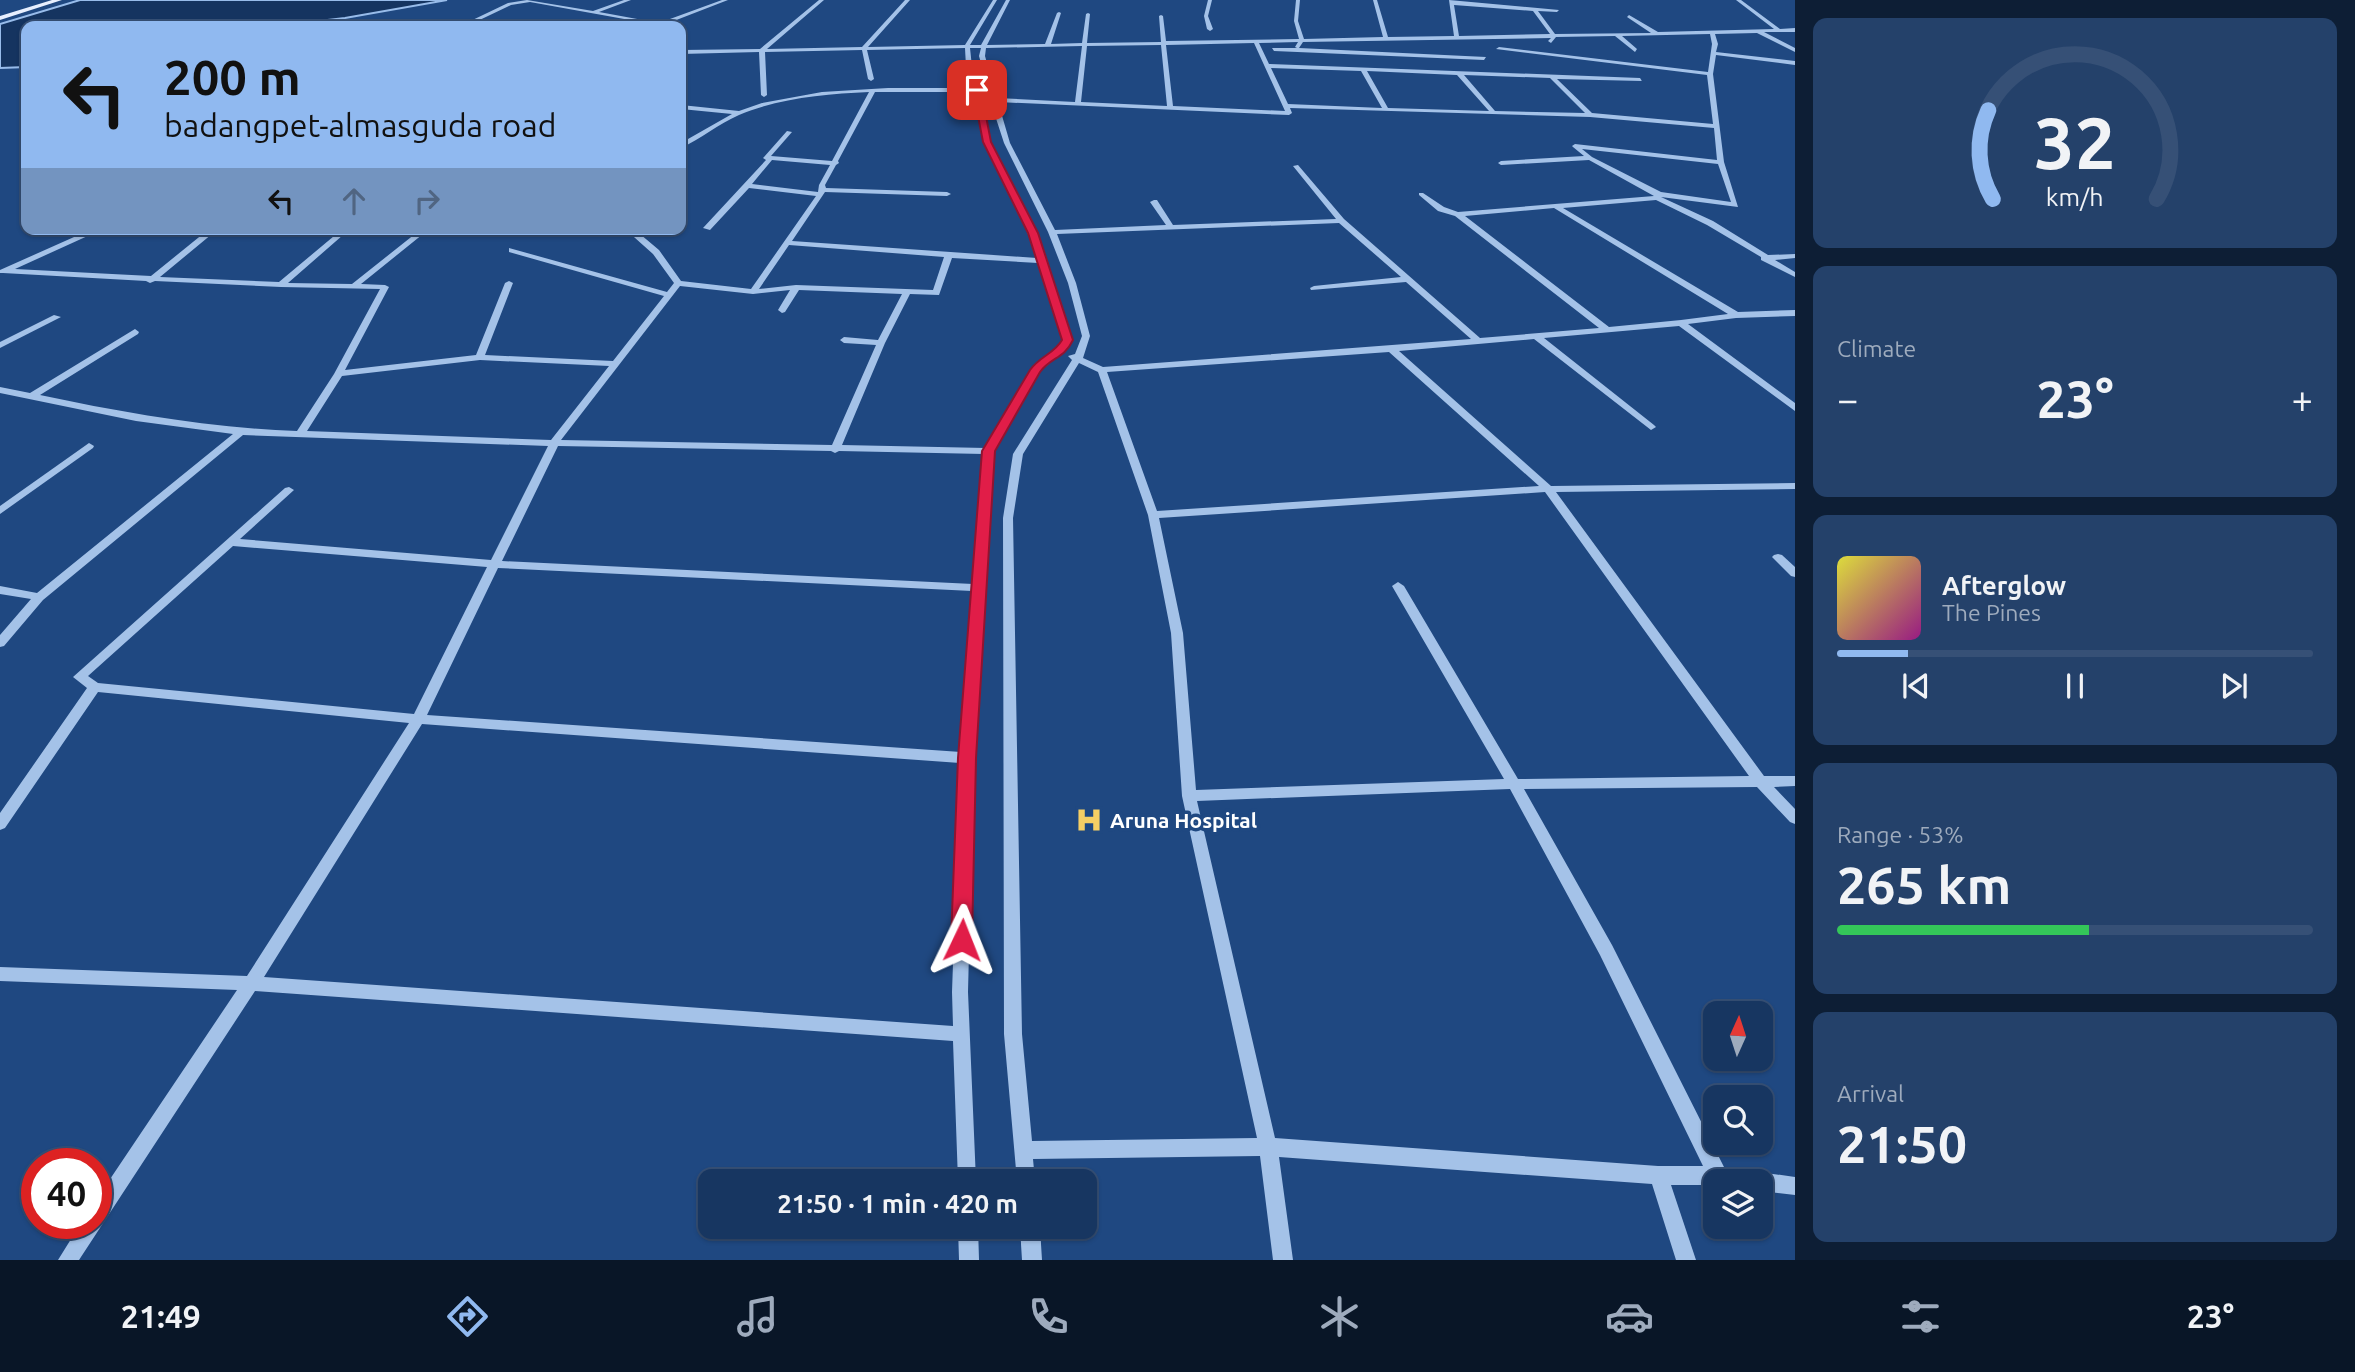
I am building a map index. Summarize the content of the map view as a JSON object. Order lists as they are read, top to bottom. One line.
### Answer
{"places":{"hospital":["Aruna Hospital"]},"north":"top","page":{"turn":["200 m","badangpet-almasguda road"],"tile":["Climate",["Range · 53%","265 km"],["Arrival","21:50"]],"heat":["−","23°","+"],"song":["Afterglow","The Pines"],"limit":"40","trip":"21:50 · 1 min · 420 m","tabs":["21:49","23°"],"gauge":["32","km/h"]}}
